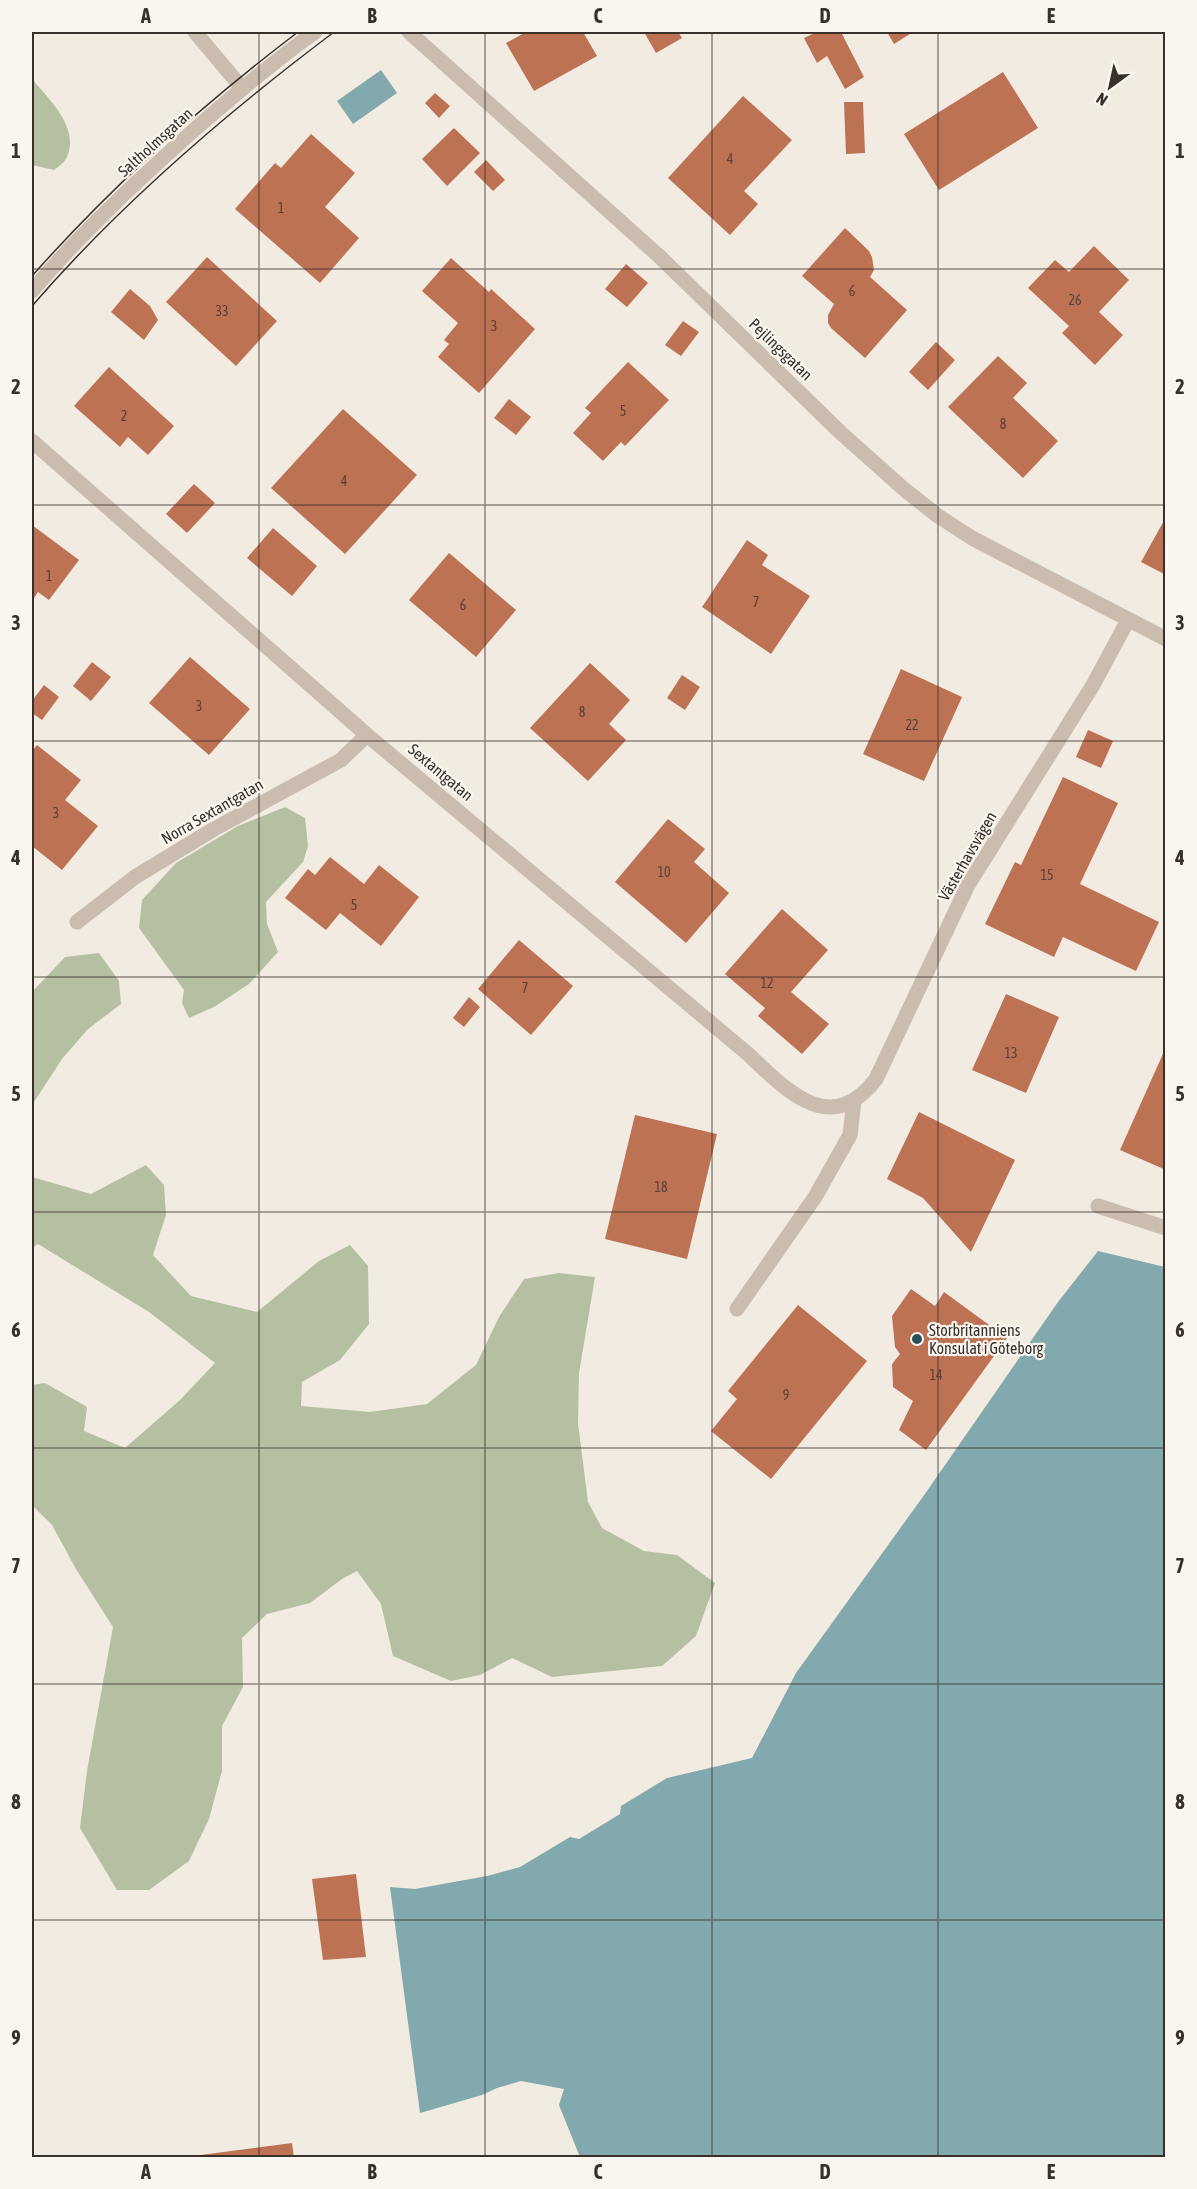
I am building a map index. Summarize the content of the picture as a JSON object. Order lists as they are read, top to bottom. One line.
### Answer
{"streets":{"street":["Saltholmsgatan","Pejlingsgatan","Sextantgatan","Norra Sextantgatan","Västerhavsvägen"]},"crossings":[["Pejlingsgatan","Västerhavsvägen"],["Sextantgatan","Norra Sextantgatan"],["Sextantgatan","Västerhavsvägen"]],"places":["Storbritanniens Konsulat i Göteborg"],"house_numbers":["4","1","6","26","33","3","5","2","8","4","1","7","6","3","8","22","3","10","15","5","12","7","13","18","14","9"],"north":"bottom left","grid":{"columns":["A","B","C","D","E"],"rows":["1","2","3","4","5","6","7","8","9"]}}
